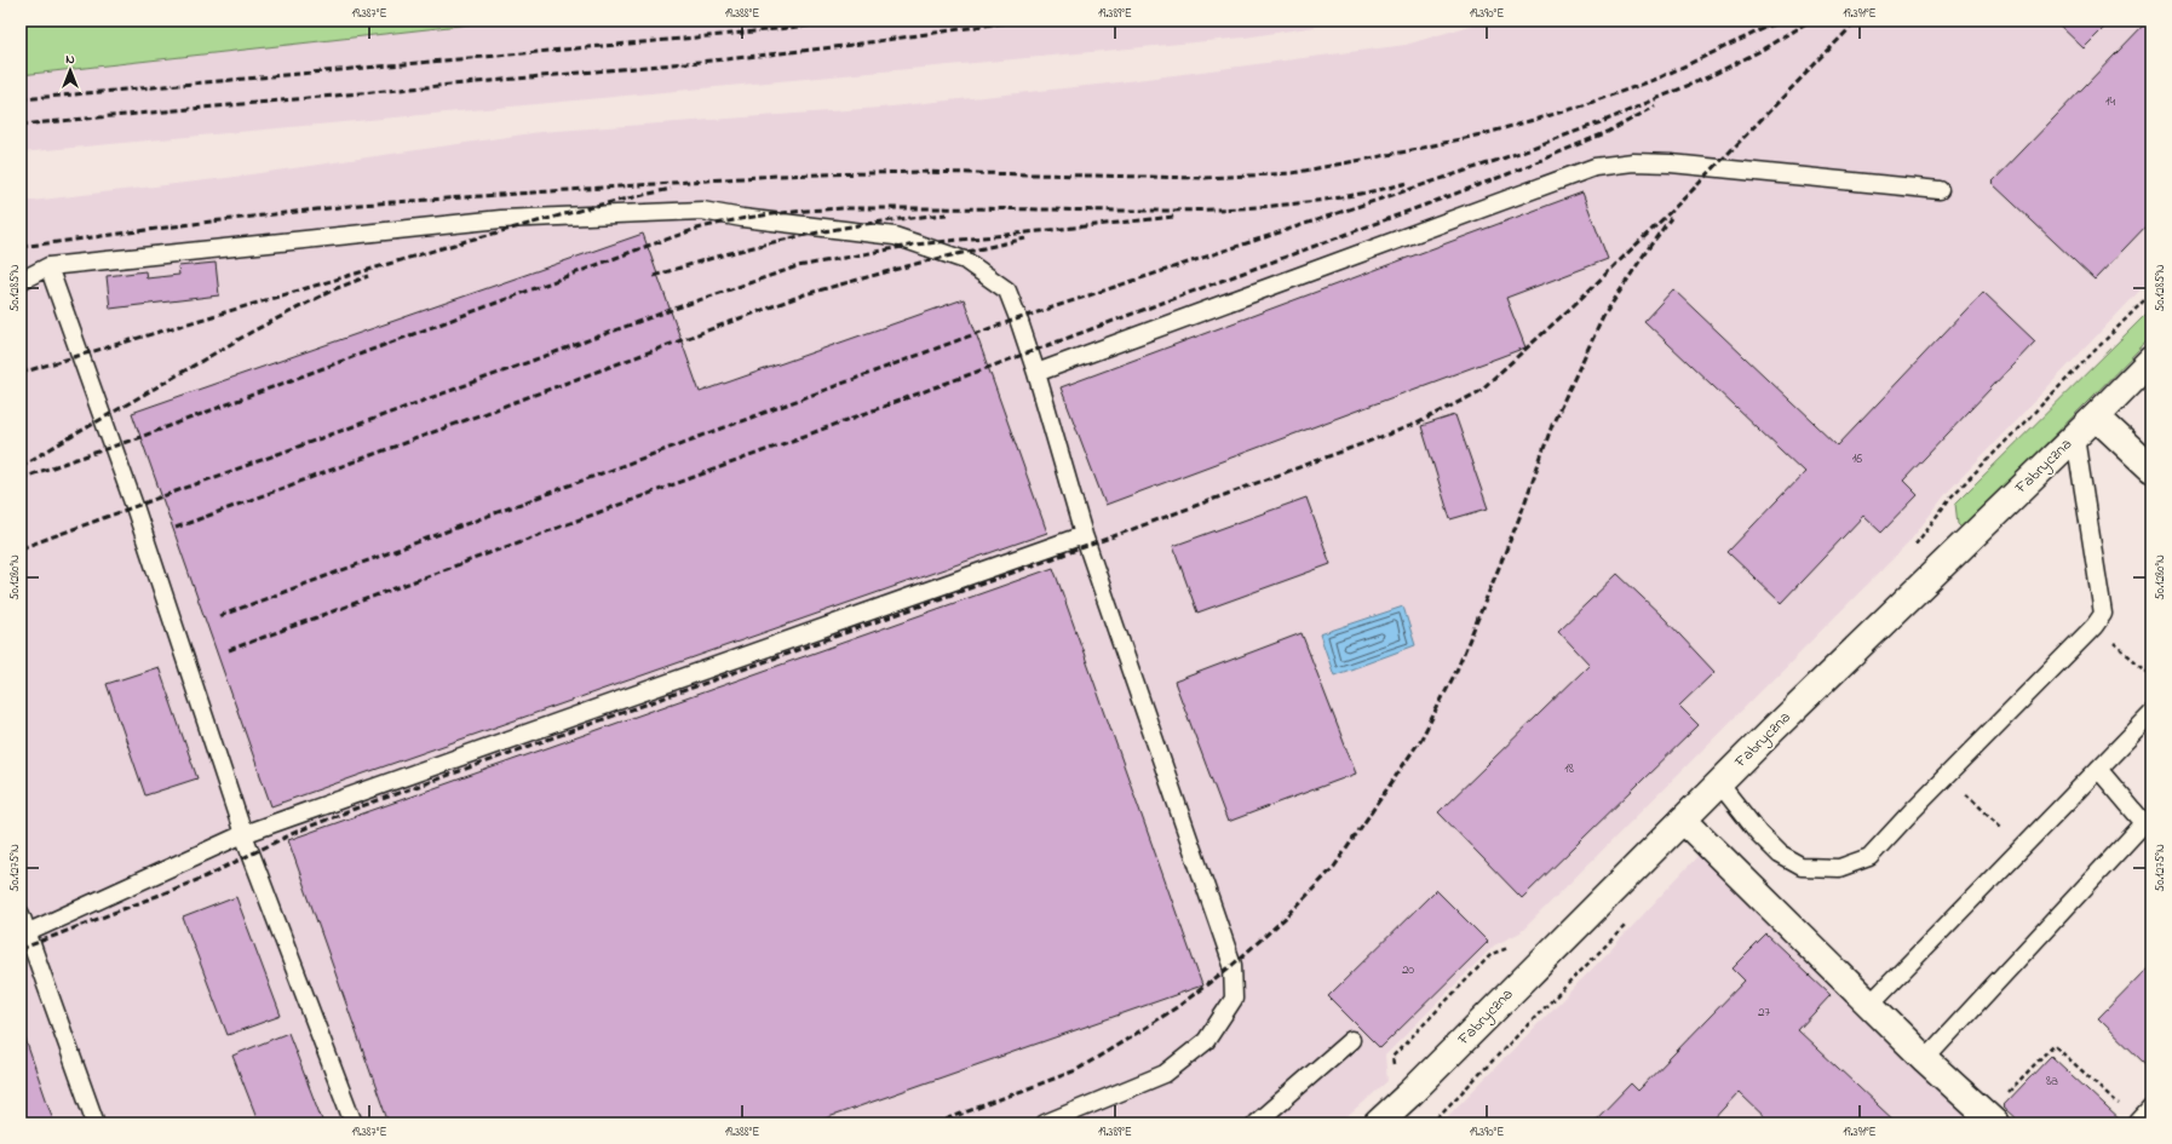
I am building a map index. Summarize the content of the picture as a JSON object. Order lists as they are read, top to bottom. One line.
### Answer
{"streets":{"street":["Fabryczna"]},"house_numbers":["14","16","18","20","27","8a"],"north":"top","coordinates":["19.387°E","19.388°E","19.389°E","19.390°E","19.391°E","50.1285°N","50.1280°N","50.1275°N"]}
